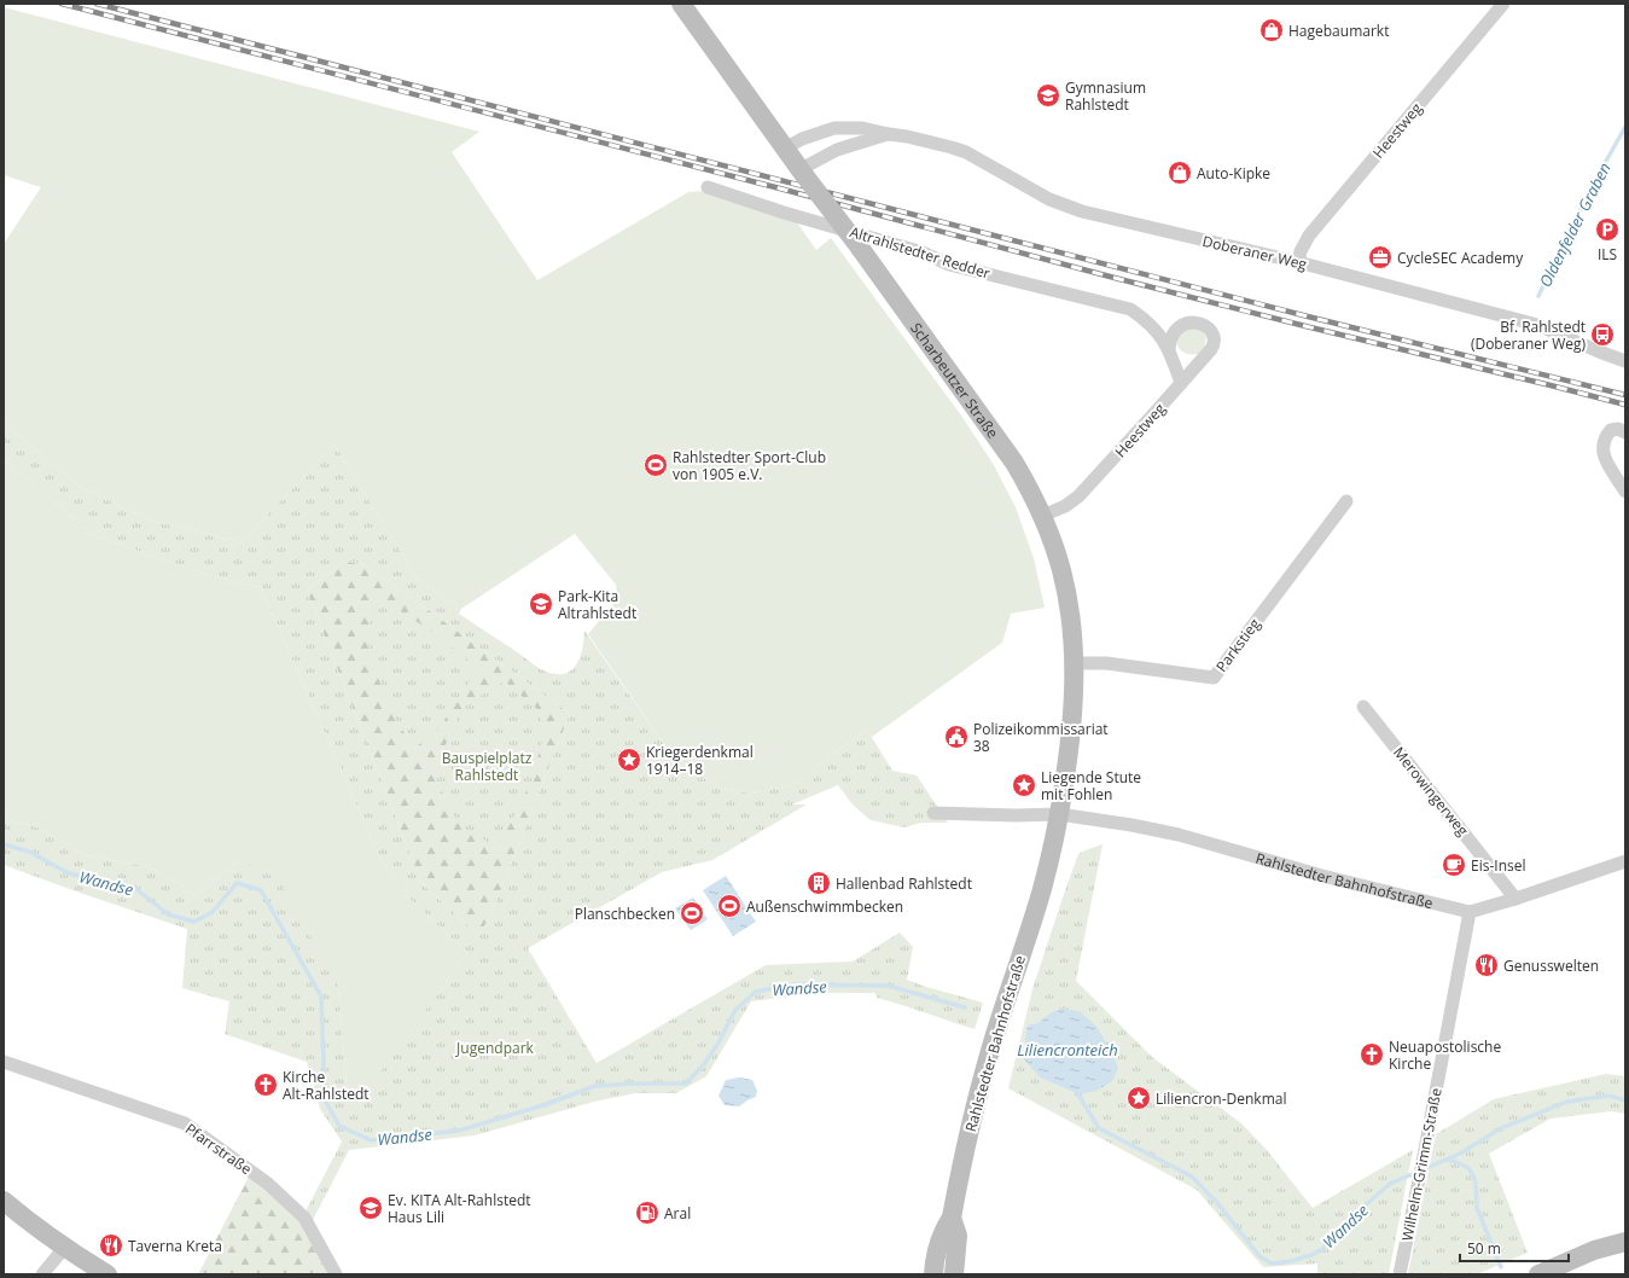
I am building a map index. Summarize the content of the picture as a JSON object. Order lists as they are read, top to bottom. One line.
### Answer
{"streets":{"main road":["Scharbeutzer Straße","Rahlstedter Bahnhofstraße"],"street":["Heestweg","Altrahlstedter Redder","Doberaner Weg","Parkstieg","Merowingerweg","Pfarrstraße","Wilhelm-Grimm-Straße"]},"crossings":[["Heestweg","Altrahlstedter Redder"],["Heestweg","Doberaner Weg"],["Heestweg","Scharbeutzer Straße"],["Doberaner Weg","Scharbeutzer Straße"],["Scharbeutzer Straße","Parkstieg"],["Scharbeutzer Straße","Rahlstedter Bahnhofstraße"],["Merowingerweg","Rahlstedter Bahnhofstraße"],["Rahlstedter Bahnhofstraße","Wilhelm-Grimm-Straße"]],"water":["Oldenfelder Graben","Wandse","Liliencronteich"],"parks":["Bauspielplatz Rahlstedt","Jugendpark"],"places":{"shop":["Hagebaumarkt","Auto-Kipke"],"school or university":["Gymnasium Rahlstedt","Park-Kita Altrahlstedt","Ev. KITA Alt-Rahlstedt Haus Lili"],"parking":["ILS"],"office":["CycleSEC Academy"],"bus stop":["Bf. Rahlstedt (Doberaner Weg)"],"sports":["Rahlstedter Sport-Club von 1905 e.V.","Außenschwimmbecken","Planschbecken"],"public building":["Polizeikommissariat 38"],"place":["Kriegerdenkmal 1914–18","Liegende Stute mit Fohlen","Liliencron-Denkmal"],"cafe":["Eis-Insel"],"building":["Hallenbad Rahlstedt"],"restaurant":["Genusswelten","Taverna Kreta"],"church":["Neuapostolische Kirche","Kirche Alt-Rahlstedt"],"fuel station":["Aral"]},"scale_bar":"50 m"}
